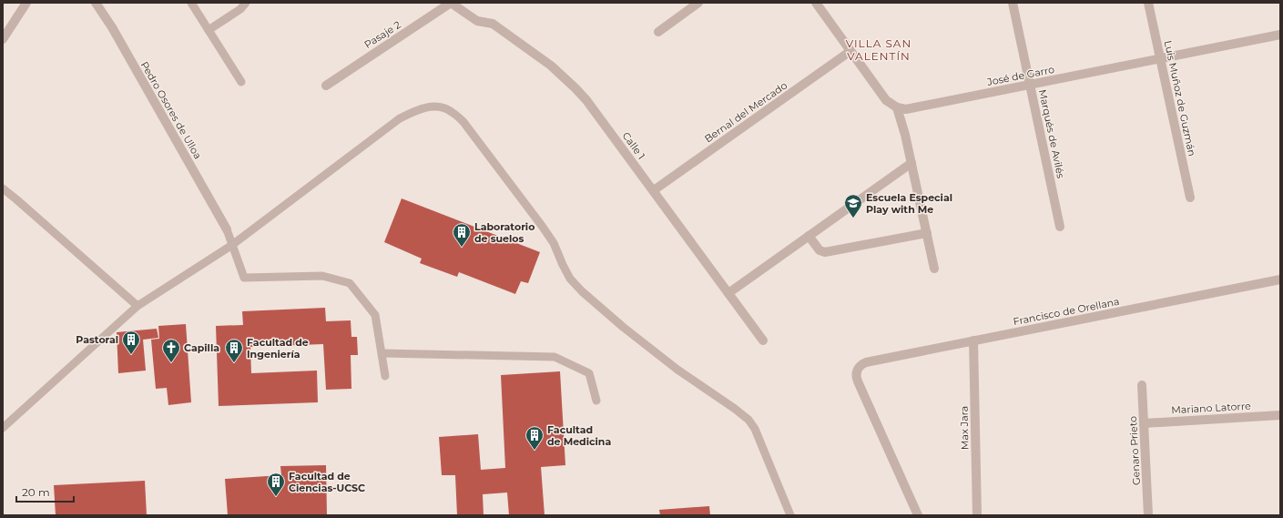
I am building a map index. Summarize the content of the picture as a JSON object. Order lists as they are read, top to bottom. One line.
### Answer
{"streets":{"street":["Pasaje 2","José de Garro","Luis Muñoz de Guzmán","Pedro Osores de Ulloa","Bernal del Mercado","Marqués de Avilés","Calle 1","Francisco de Orellana","Mariano Latorre","Max Jara","Genaro Prieto"]},"crossings":[["Pasaje 2","Calle 1"],["José de Garro","Luis Muñoz de Guzmán"],["José de Garro","Marqués de Avilés"],["Bernal del Mercado","Calle 1"],["Francisco de Orellana","Max Jara"],["Mariano Latorre","Genaro Prieto"]],"districts":["VILLA SAN VALENTÍN"],"places":{"school or university":["Escuela Especial Play with Me"],"building":["Laboratorio de suelos","Pastoral","Facultad de Ingeniería","Facultad de Medicina","Facultad de Ciencias-UCSC"],"church":["Capilla"]},"scale_bar":"20 m"}
